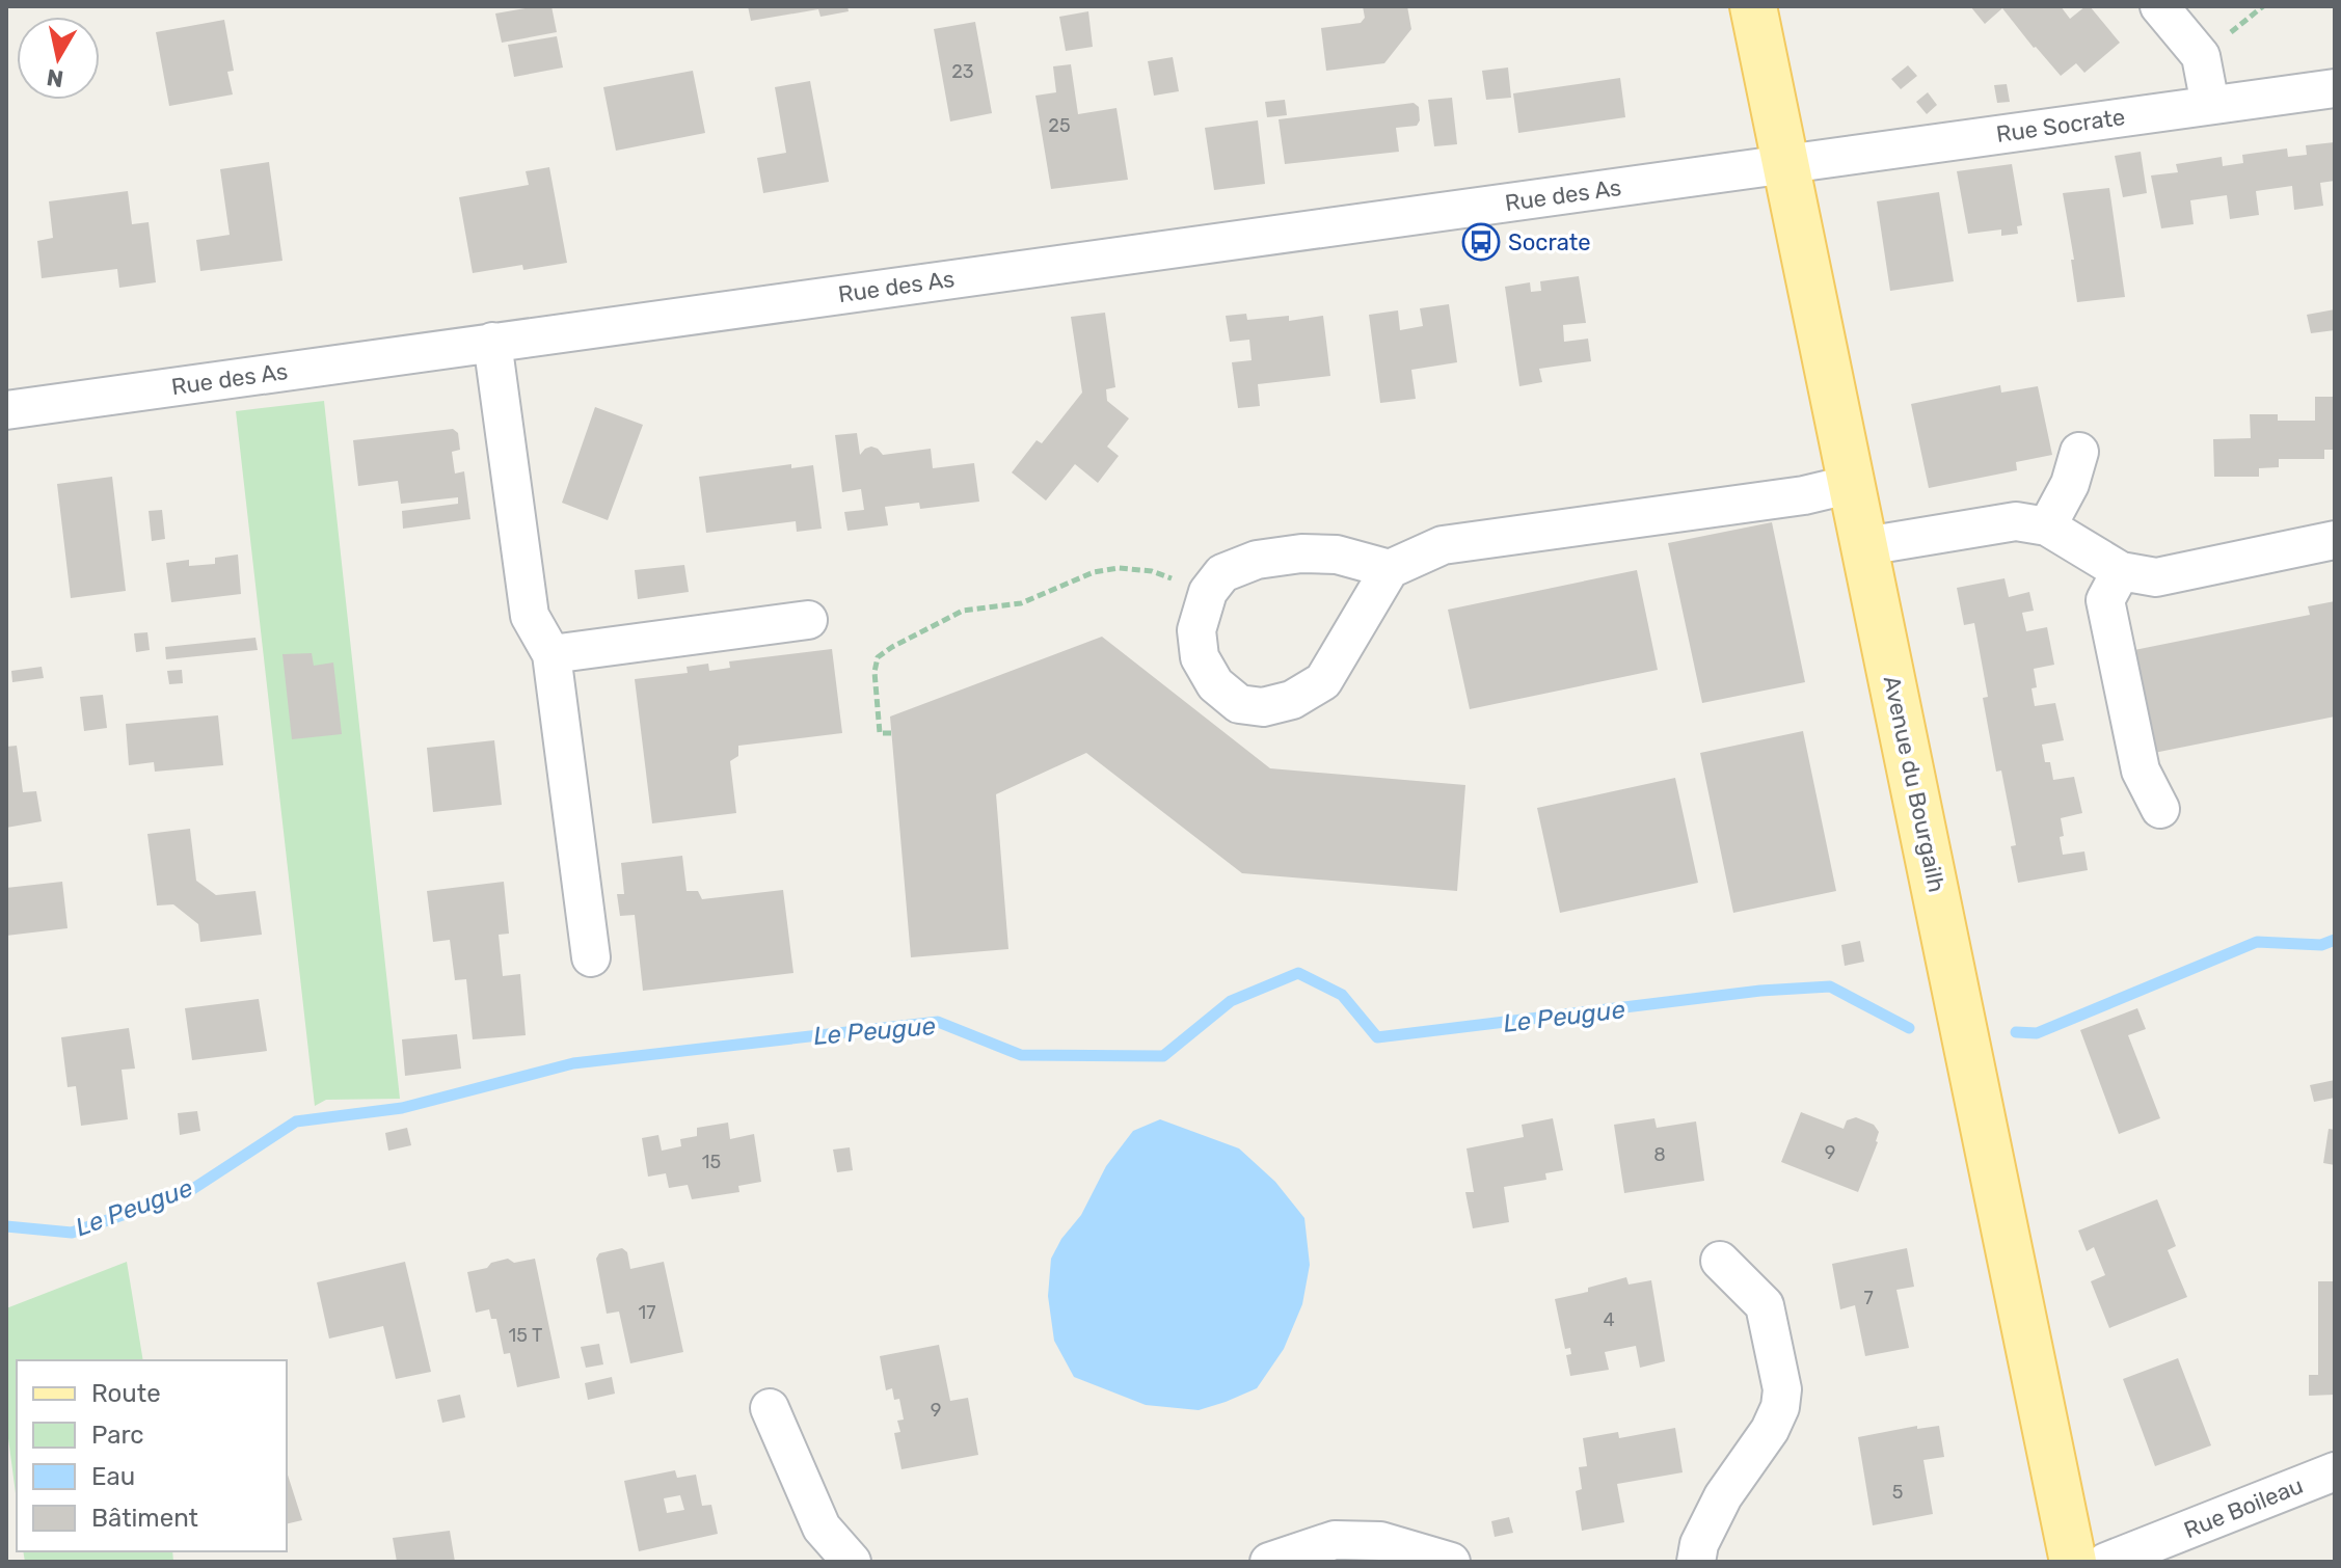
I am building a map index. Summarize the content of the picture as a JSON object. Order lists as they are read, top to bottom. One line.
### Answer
{"streets":{"main road":["Avenue du Bourgailh"],"street":["Rue Socrate","Rue des As","Rue Boileau"]},"crossings":[["Rue Socrate","Rue des As"],["Rue Socrate","Avenue du Bourgailh"],["Rue des As","Avenue du Bourgailh"]],"water":["Le Peugue"],"places":{"bus stop":["Socrate"]},"house_numbers":["23","25","9","8","15","7","17","4","15 T","9","5"],"legend":["Route","Parc","Eau","Bâtiment"],"north":"bottom"}
